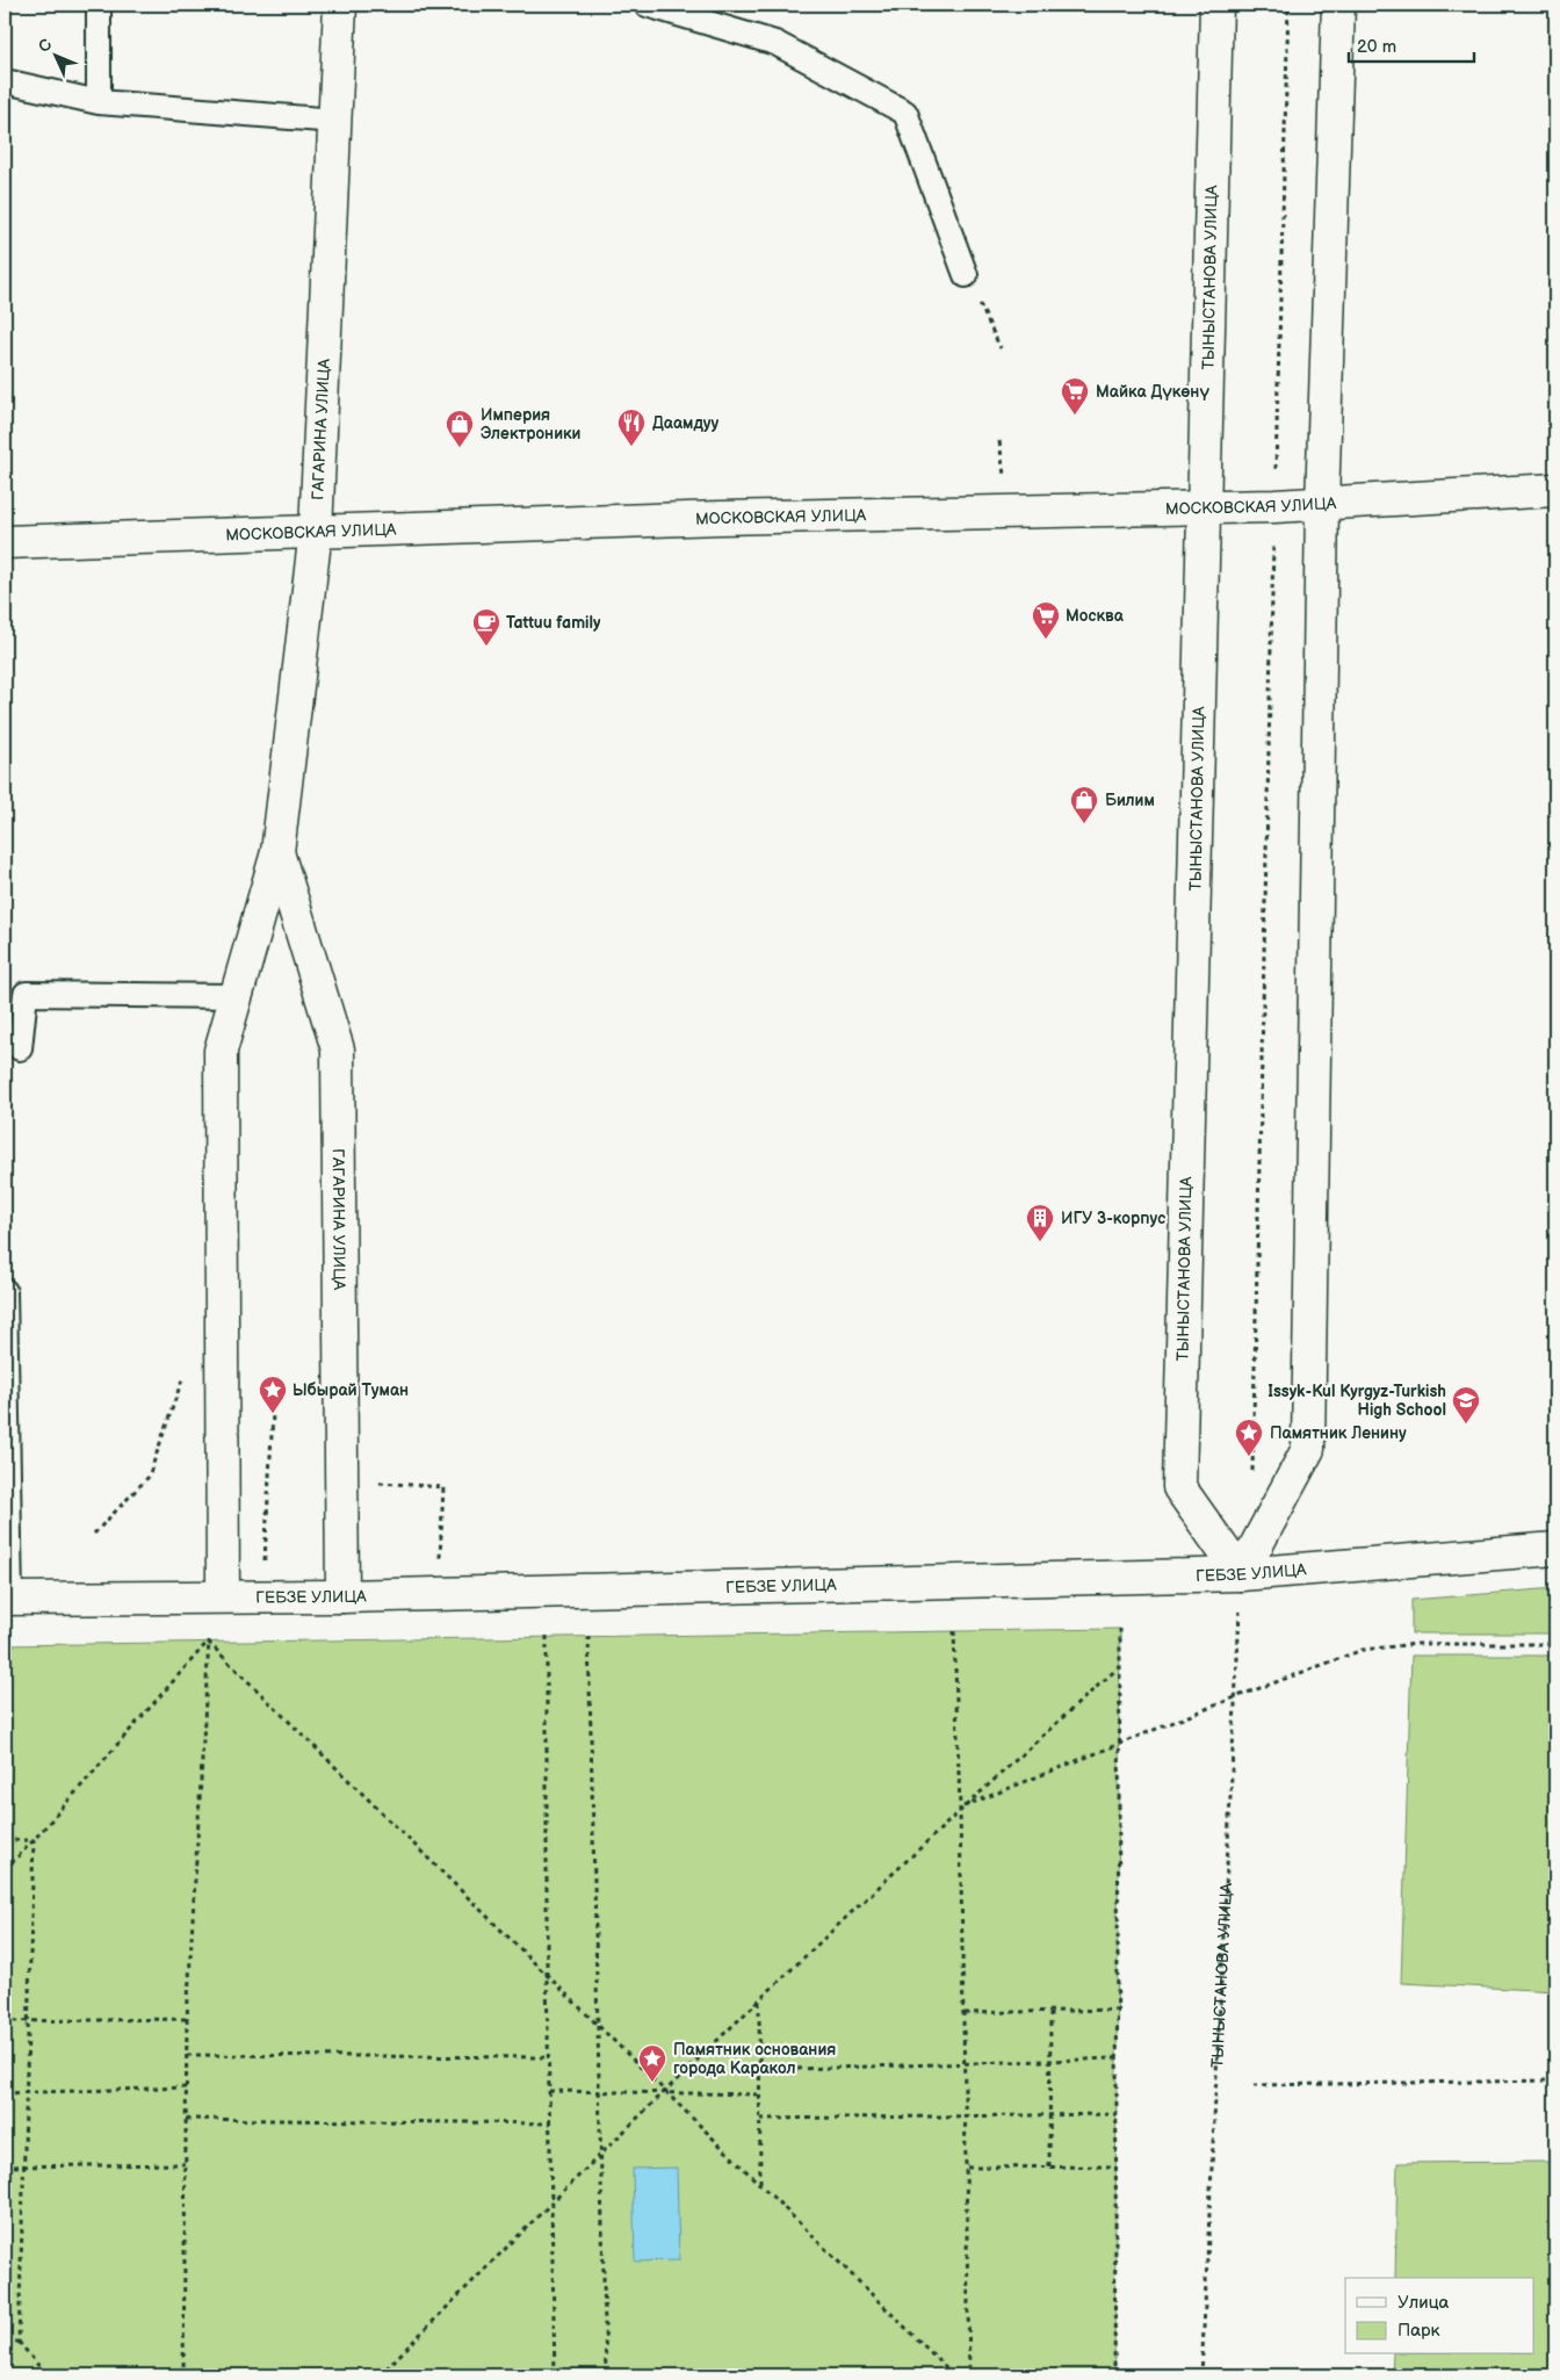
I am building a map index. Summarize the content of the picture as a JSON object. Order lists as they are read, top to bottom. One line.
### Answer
{"streets":{"street":["ТЫНЫСТАНОВА УЛИЦА","ГАГАРИНА УЛИЦА","МОСКОВСКАЯ УЛИЦА","ГЕБЗЕ УЛИЦА"]},"crossings":[["ТЫНЫСТАНОВА УЛИЦА","МОСКОВСКАЯ УЛИЦА"],["ТЫНЫСТАНОВА УЛИЦА","ГЕБЗЕ УЛИЦА"],["ГАГАРИНА УЛИЦА","МОСКОВСКАЯ УЛИЦА"],["ГАГАРИНА УЛИЦА","ГЕБЗЕ УЛИЦА"]],"places":{"supermarket":["Майка Дүкөнү","Москва"],"restaurant":["Даамдуу"],"shop":["Империя Электроники","Билим"],"cafe":["Tattuu family"],"building":["ИГУ 3-корпус"],"place":["Ыбырай Туман","Памятник Ленину","Памятник основания города Каракол"],"school or university":["Issyk-Kul Kyrgyz-Turkish High School"]},"legend":["Улица","Парк"],"scale_bar":"20 m","north":"top left"}
